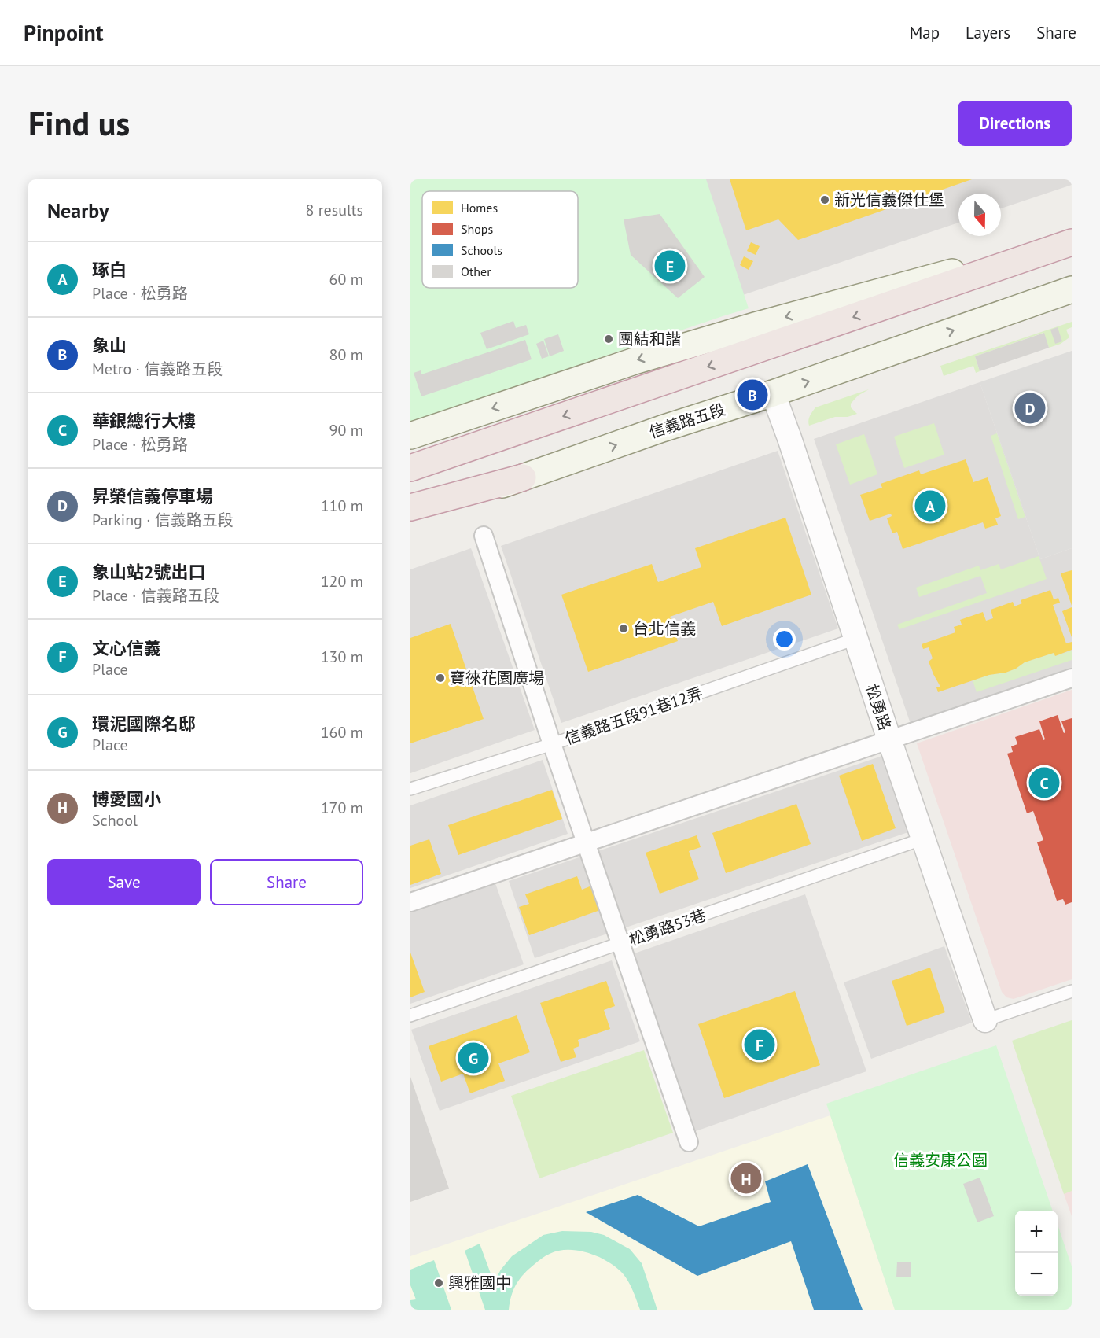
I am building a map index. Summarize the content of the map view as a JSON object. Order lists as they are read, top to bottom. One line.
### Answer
{"streets":{"main road":["信義路五段"],"street":["松勇路"],"lane":["信義路五段91巷12弄","松勇路53巷"]},"crossings":[["信義路五段","松勇路"],["松勇路","信義路五段91巷12弄"],["松勇路","松勇路53巷"]],"parks":["信義安康公園"],"places":["新光信義傑仕堡","團結和諧","台北信義","寶徠花園廣場","興雅國中"],"legend":["Homes","Shops","Schools","Other"],"north":"bottom","page":{"header":"Pinpoint","nav":["Map","Layers","Share"],"buttons":["Directions",["Save","Share"]],"title":"Find us","heading":["Nearby","8 results"],"list":[{"mark":"A","name":"琢白","note":"Place · 松勇路","value":"60 m"},{"mark":"B","name":"象山","note":"Metro · 信義路五段","value":"80 m"},{"mark":"C","name":"華銀總行大樓","note":"Place · 松勇路","value":"90 m"},{"mark":"D","name":"昇榮信義停車場","note":"Parking · 信義路五段","value":"110 m"},{"mark":"E","name":"象山站2號出口","note":"Place · 信義路五段","value":"120 m"},{"mark":"F","name":"文心信義","note":"Place","value":"130 m"},{"mark":"G","name":"環泥國際名邸","note":"Place","value":"160 m"},{"mark":"H","name":"博愛國小","note":"School","value":"170 m"}],"pins":["E","B","D","A","C","F","G","H"],"map_buttons":["+","−"]}}
